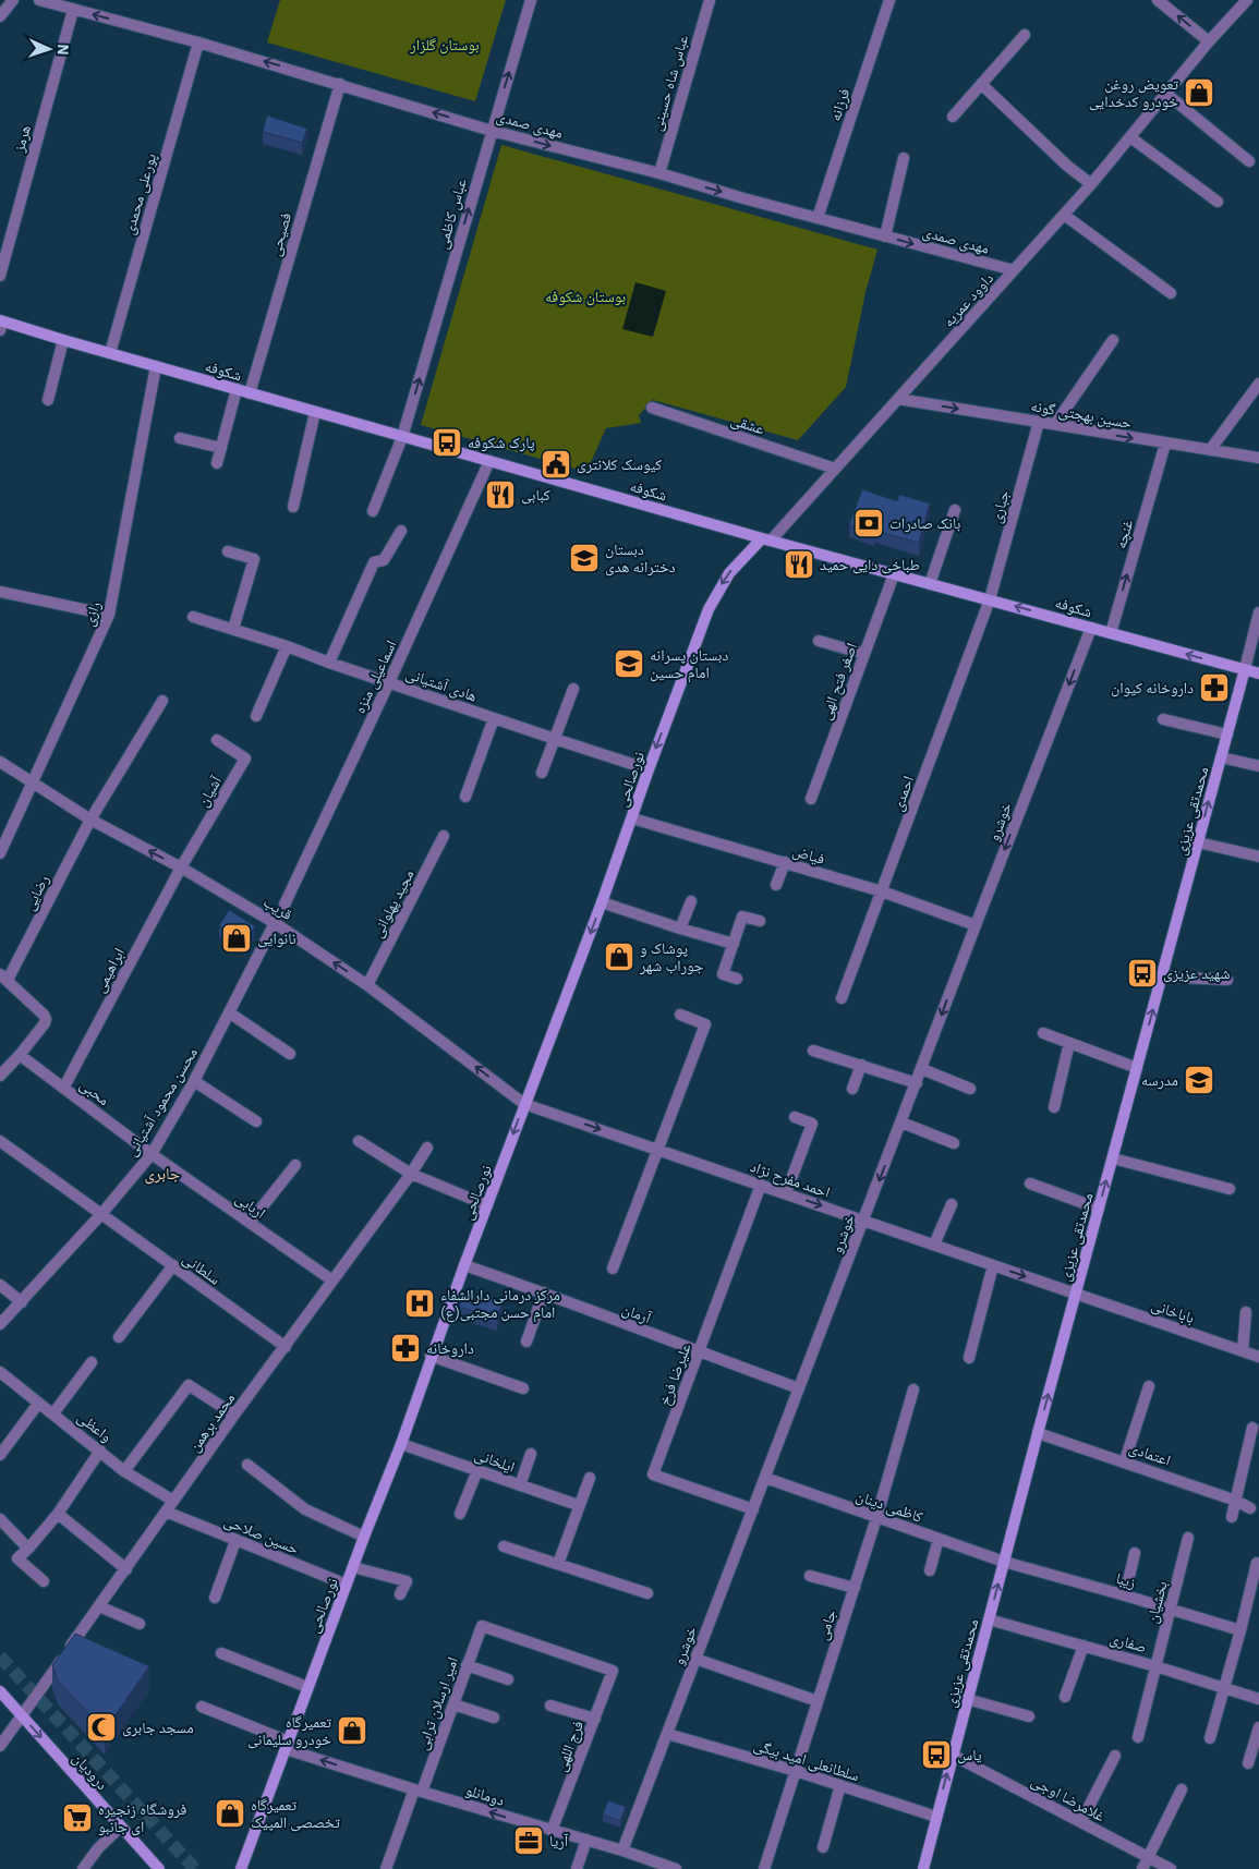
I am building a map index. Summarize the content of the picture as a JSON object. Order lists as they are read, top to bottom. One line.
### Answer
{"streets":{"main road":["شکوفه","نورصالحی","محمدتقی عزیزی","درودیان"],"street":["عباس شاه حسینی","فرزانه","مهدی صمدی","هرمز","پورعلی محمدی","عباس کاظمی","فصیحی","داوود عمریه","حسین بهجتی گونه","عشقی","جباری","غنچه","رازی","اسماعیلی منزه","اصغر فتح الهی","هادی آشتیانی","آشیان","احمدی","خوشرو","فیاض","رضایی","مجید پهلوانی","قریب","ابراهیمی","محبی","محسن محمود آشتیانی","احمد مفرح نژاد","اربابی","سلطانی","باباخانی","آرمان","علیرضا فرخ","محمد برهمن","واعظی","اعتمادی","ایلخانی","کاظمی دینان","حسین صلاحی","زیبا","بخشیان","جامی","صفاری","امیر ارسلان ترابی","فرج اللهی","سلطانعلی امید بیگی","دومانلو","غلامرضا اوجی"]},"crossings":[["عباس شاه حسینی","مهدی صمدی"],["فرزانه","مهدی صمدی"],["مهدی صمدی","هرمز"],["مهدی صمدی","پورعلی محمدی"],["مهدی صمدی","عباس کاظمی"],["مهدی صمدی","فصیحی"],["مهدی صمدی","داوود عمریه"],["پورعلی محمدی","شکوفه"],["عباس کاظمی","شکوفه"],["فصیحی","شکوفه"],["داوود عمریه","شکوفه"],["داوود عمریه","حسین بهجتی گونه"],["داوود عمریه","عشقی"],["داوود عمریه","نورصالحی"],["شکوفه","جباری"],["شکوفه","غنچه"],["شکوفه","رازی"],["شکوفه","اسماعیلی منزه"],["شکوفه","اصغر فتح الهی"],["شکوفه","نورصالحی"],["شکوفه","احمدی"],["شکوفه","محمدتقی عزیزی"],["شکوفه","خوشرو"],["حسین بهجتی گونه","جباری"],["حسین بهجتی گونه","غنچه"],["جباری","احمدی"],["رازی","قریب"],["اسماعیلی منزه","هادی آشتیانی"],["هادی آشتیانی","نورصالحی"],["نورصالحی","فیاض"],["نورصالحی","قریب"],["نورصالحی","احمد مفرح نژاد"],["نورصالحی","آرمان"],["نورصالحی","ایلخانی"],["نورصالحی","حسین صلاحی"],["نورصالحی","دومانلو"],["آشیان","قریب"],["آشیان","ابراهیمی"],["احمدی","فیاض"],["محمدتقی عزیزی","احمد مفرح نژاد"],["محمدتقی عزیزی","باباخانی"],["محمدتقی عزیزی","اعتمادی"],["محمدتقی عزیزی","کاظمی دینان"],["محمدتقی عزیزی","زیبا"],["محمدتقی عزیزی","صفاری"],["محمدتقی عزیزی","سلطانعلی امید بیگی"],["محمدتقی عزیزی","غلامرضا اوجی"],["خوشرو","فیاض"],["خوشرو","احمد مفرح نژاد"],["خوشرو","آرمان"],["خوشرو","علیرضا فرخ"],["خوشرو","کاظمی دینان"],["خوشرو","سلطانعلی امید بیگی"],["خوشرو","دومانلو"],["رضایی","قریب"],["مجید پهلوانی","قریب"],["قریب","ابراهیمی"],["قریب","محسن محمود آشتیانی"],["قریب","احمد مفرح نژاد"],["ابراهیمی","محبی"],["محبی","محسن محمود آشتیانی"],["محبی","اربابی"],["محسن محمود آشتیانی","اربابی"],["محسن محمود آشتیانی","سلطانی"],["احمد مفرح نژاد","باباخانی"],["احمد مفرح نژاد","علیرضا فرخ"],["اربابی","محمد برهمن"],["سلطانی","محمد برهمن"],["آرمان","علیرضا فرخ"],["محمد برهمن","واعظی"],["محمد برهمن","حسین صلاحی"],["محمد برهمن","درودیان"],["کاظمی دینان","زیبا"],["کاظمی دینان","جامی"],["زیبا","بخشیان"],["بخشیان","صفاری"],["جامی","سلطانعلی امید بیگی"],["امیر ارسلان ترابی","فرج اللهی"],["امیر ارسلان ترابی","دومانلو"],["فرج اللهی","دومانلو"]],"one_way":["عباس کاظمی","حسین بهجتی گونه","غنچه","نورصالحی","خوشرو","قریب","احمد مفرح نژاد","درودیان","دومانلو"],"districts":["جابری"],"parks":["بوستان گلزار","بوستان شکوفه"],"places":{"shop":["تعویض روغن خودرو کدخدایی","نانوایی","پوشاک و جوراب شهر","تعمیرگاه خودرو سلیمانی","تعمیرگاه تخصصی المپیک"],"bus stop":["پارک شکوفه","شهید عزیزی","یاس"],"public building":["کیوسک کلانتری"],"restaurant":["کبابی","طباخی دایی حمید"],"bank":["بانک صادرات"],"school or university":["دبستان دخترانه هدی","دبستان پسرانه امام حسین","مدرسه"],"pharmacy":["داروخانه کیوان","داروخانه"],"hospital":["مرکز درمانی دارالشفاء امام حسن مجتبی(ع)"],"mosque":["مسجد جابری"],"supermarket":["فروشگاه زنجیره ای جانبو"],"office":["آریا"]},"north":"right"}
